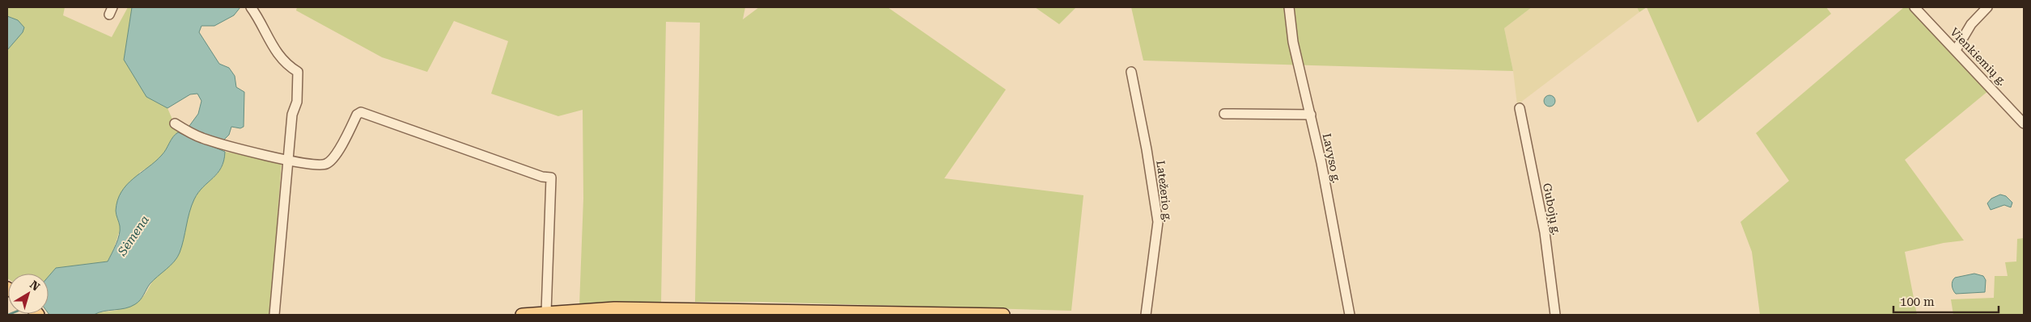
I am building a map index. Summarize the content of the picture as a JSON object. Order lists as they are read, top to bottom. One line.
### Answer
{"streets":{"street":["Vienkiemių g.","Lavyso g.","Latežerio g.","Gubojų g."]},"water":["Sėmena"],"scale_bar":"100 m","north":"top right"}
